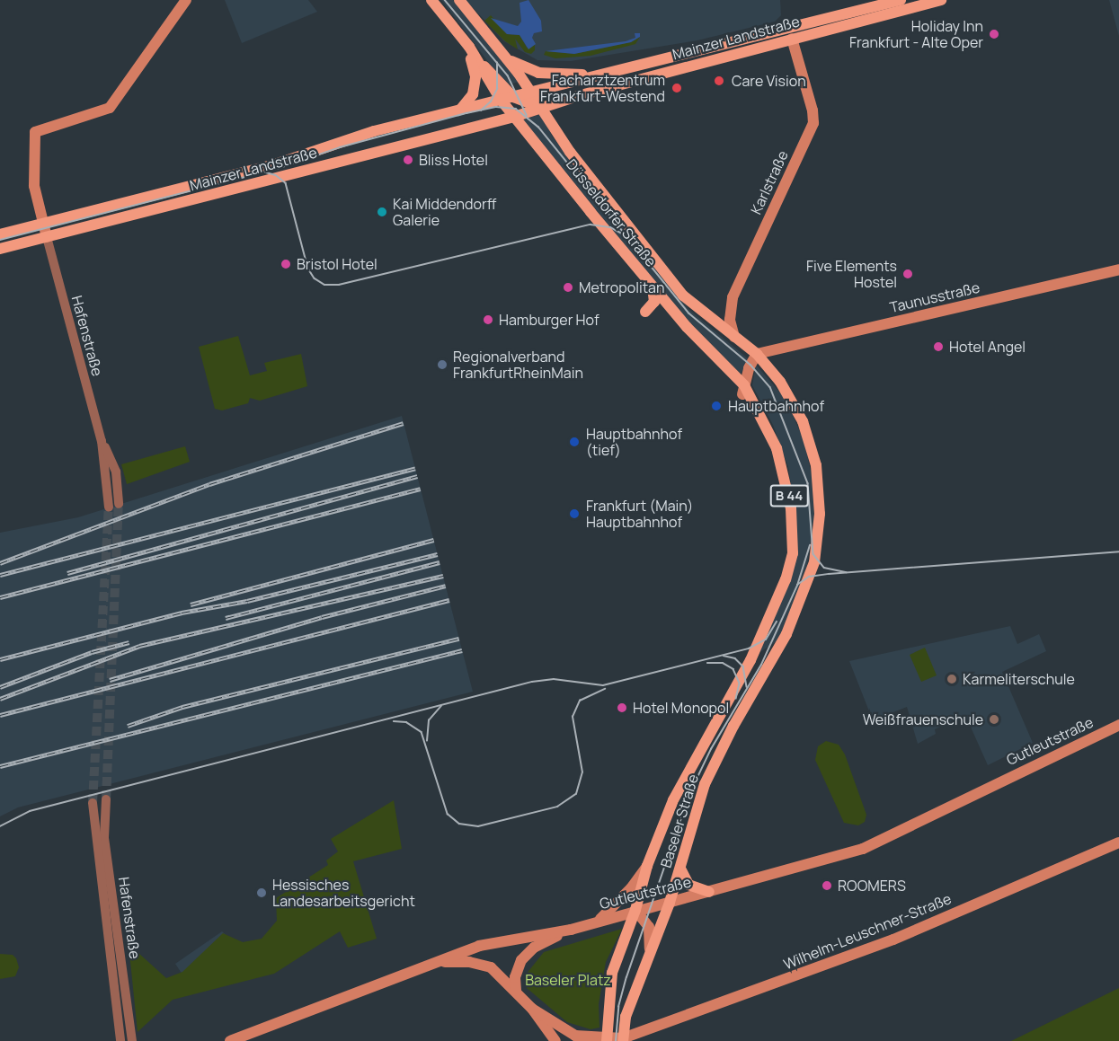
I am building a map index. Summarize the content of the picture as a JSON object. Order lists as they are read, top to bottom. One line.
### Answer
{"streets":{"main road":["Mainzer Landstraße","Karlstraße","Düsseldorfer Straße","Taunusstraße","B 44","Gutleutstraße","Baseler Straße","Wilhelm-Leuschner-Straße"],"street":["Hafenstraße"]},"crossings":[["Mainzer Landstraße","Karlstraße"],["Mainzer Landstraße","Düsseldorfer Straße"],["Mainzer Landstraße","Hafenstraße"],["Mainzer Landstraße","B 44"],["Karlstraße","Düsseldorfer Straße"],["Karlstraße","B 44"],["Düsseldorfer Straße","B 44"],["Düsseldorfer Straße","Baseler Straße"],["Taunusstraße","B 44"],["Taunusstraße","Baseler Straße"],["B 44","Gutleutstraße"],["B 44","Baseler Straße"],["B 44","Wilhelm-Leuschner-Straße"],["Gutleutstraße","Baseler Straße"]],"parks":["Baseler Platz"],"places":["Holiday Inn Frankfurt - Alte Oper","Care Vision","Facharztzentrum Frankfurt-Westend","Bliss Hotel","Kai Middendorff Galerie","Bristol Hotel","Five Elements Hostel","Metropolitan","Hamburger Hof","Hotel Angel","Regionalverband FrankfurtRheinMain","Hauptbahnhof","Hauptbahnhof (tief)","Frankfurt (Main) Hauptbahnhof","Karmeliterschule","Hotel Monopol","Weißfrauenschule","ROOMERS","Hessisches Landesarbeitsgericht"]}
